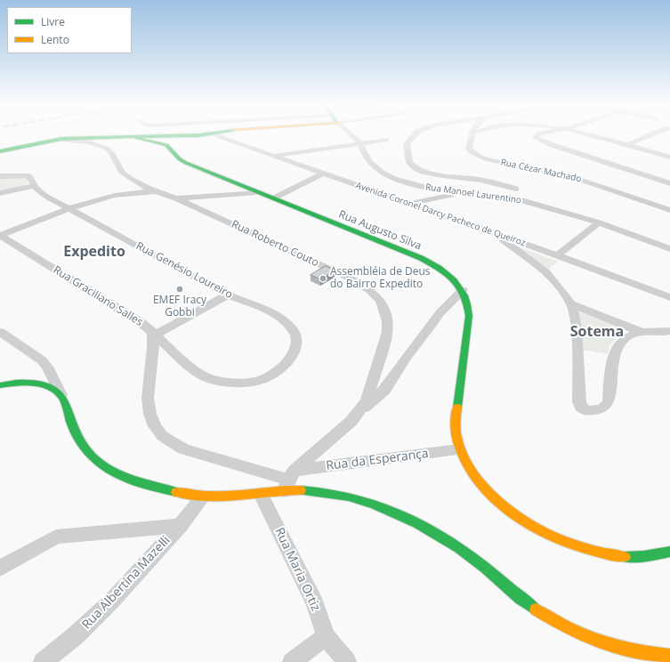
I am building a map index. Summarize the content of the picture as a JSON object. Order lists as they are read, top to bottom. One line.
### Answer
{"streets":{"street":["Rua Cézar Machado","Rua Manoel Laurentino","Avenida Coronel Darcy Pacheco de Queiroz","Rua Augusto Silva","Rua Roberto Couto","Rua Genésio Loureiro","Rua Graciliano Salles","Rua da Esperança","Rua Maria Ortiz","Rua Albertina Mazelli"]},"crossings":[["Rua Augusto Silva","Rua da Esperança"],["Rua Roberto Couto","Rua Graciliano Salles"],["Rua Roberto Couto","Rua da Esperança"],["Rua Genésio Loureiro","Rua Graciliano Salles"],["Rua Graciliano Salles","Rua da Esperança"]],"districts":["Expedito","Sotema"],"places":["Assembléia de Deus do Bairro Expedito","EMEF Iracy Gobbi"],"legend":["Livre","Lento"]}
